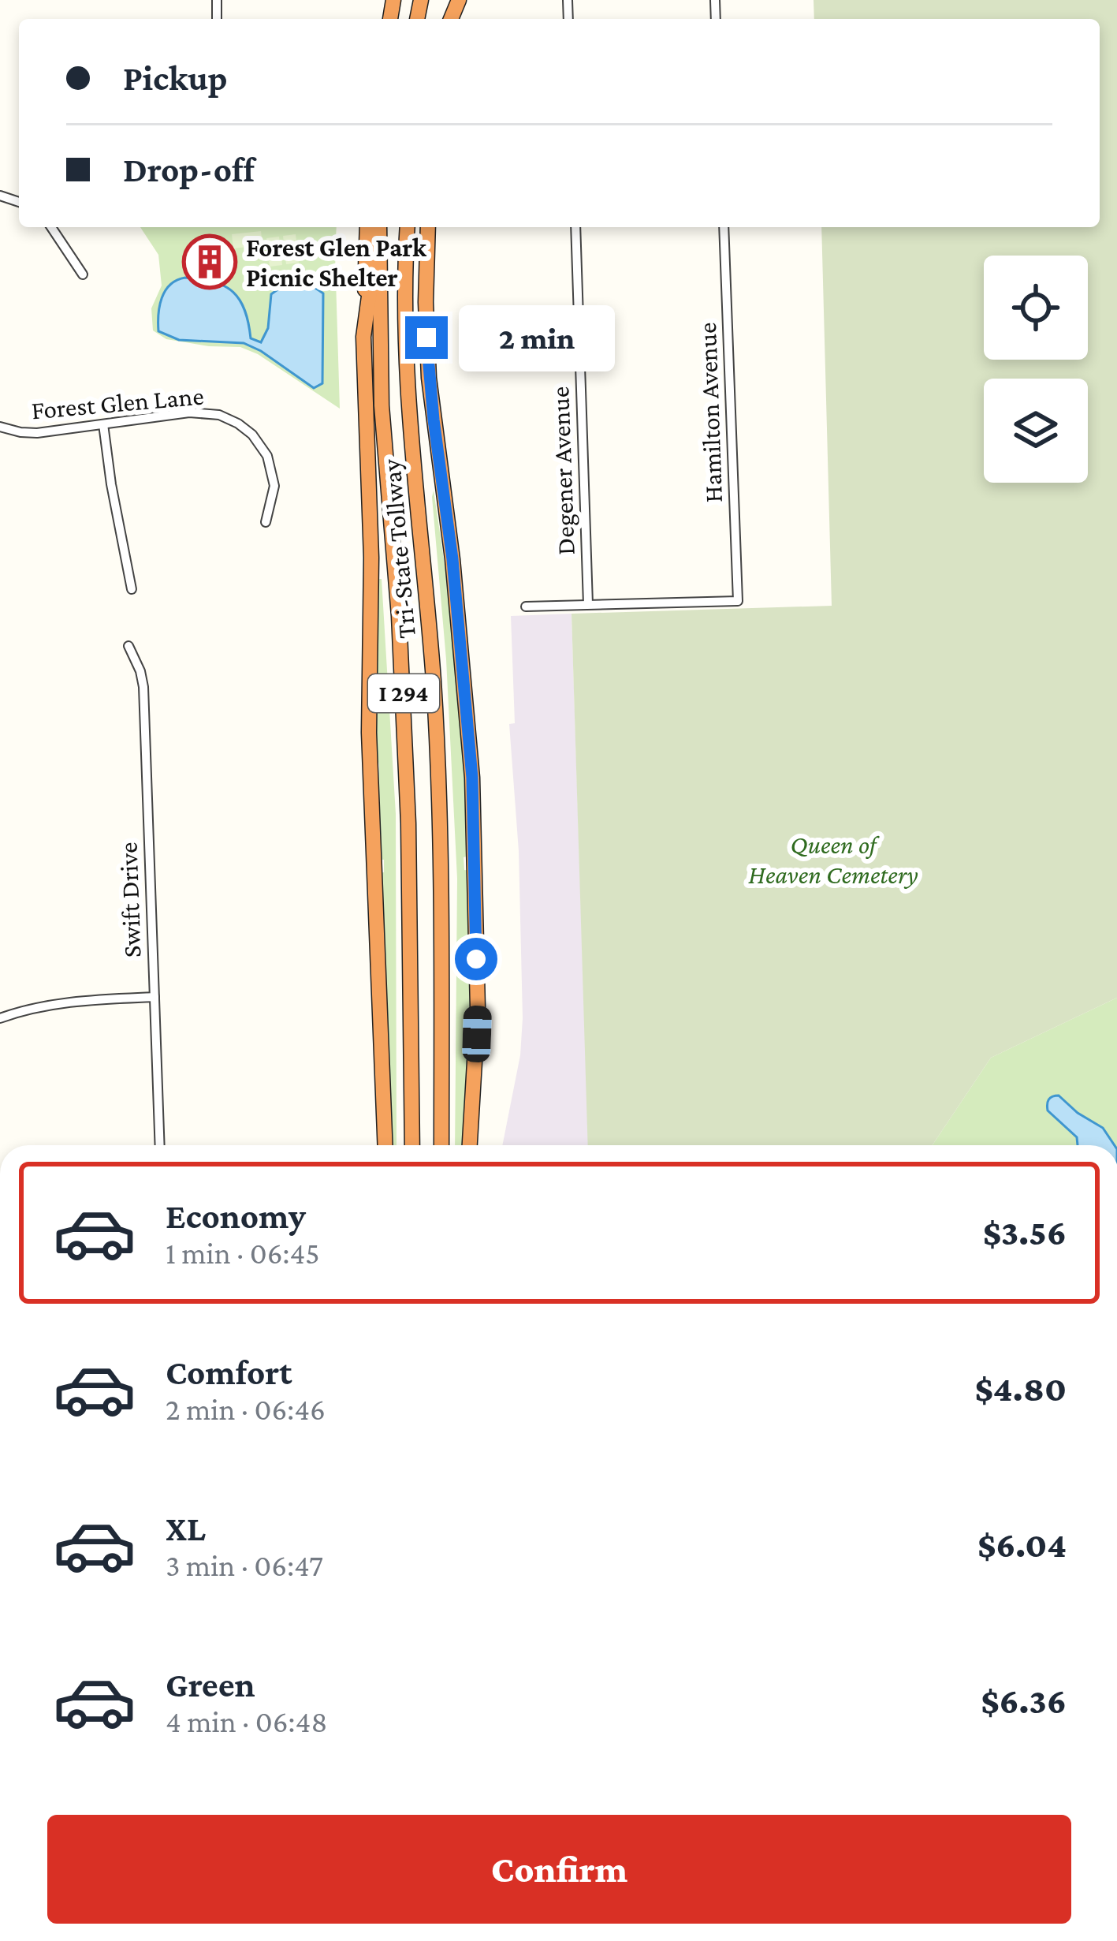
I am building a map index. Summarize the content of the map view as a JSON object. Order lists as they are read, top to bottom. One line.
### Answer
{"streets":{"highway":["Tri-State Tollway","I 294"],"street":["Forest Glen Lane","Hamilton Avenue","Degener Avenue","Swift Drive"]},"crossings":[["Hamilton Avenue","Degener Avenue"]],"parks":["Queen of Heaven Cemetery"],"places":{"building":["Forest Glen Park Picnic Shelter"]},"page":{"banner":["Pickup","Drop-off"],"bubble":"2 min","list":[{"name":"Economy","note":"1 min · 06:45","value":"$3.56"},{"name":"Comfort","note":"2 min · 06:46","value":"$4.80"},{"name":"XL","note":"3 min · 06:47","value":"$6.04"},{"name":"Green","note":"4 min · 06:48","value":"$6.36"}],"buttons":"Confirm"}}
